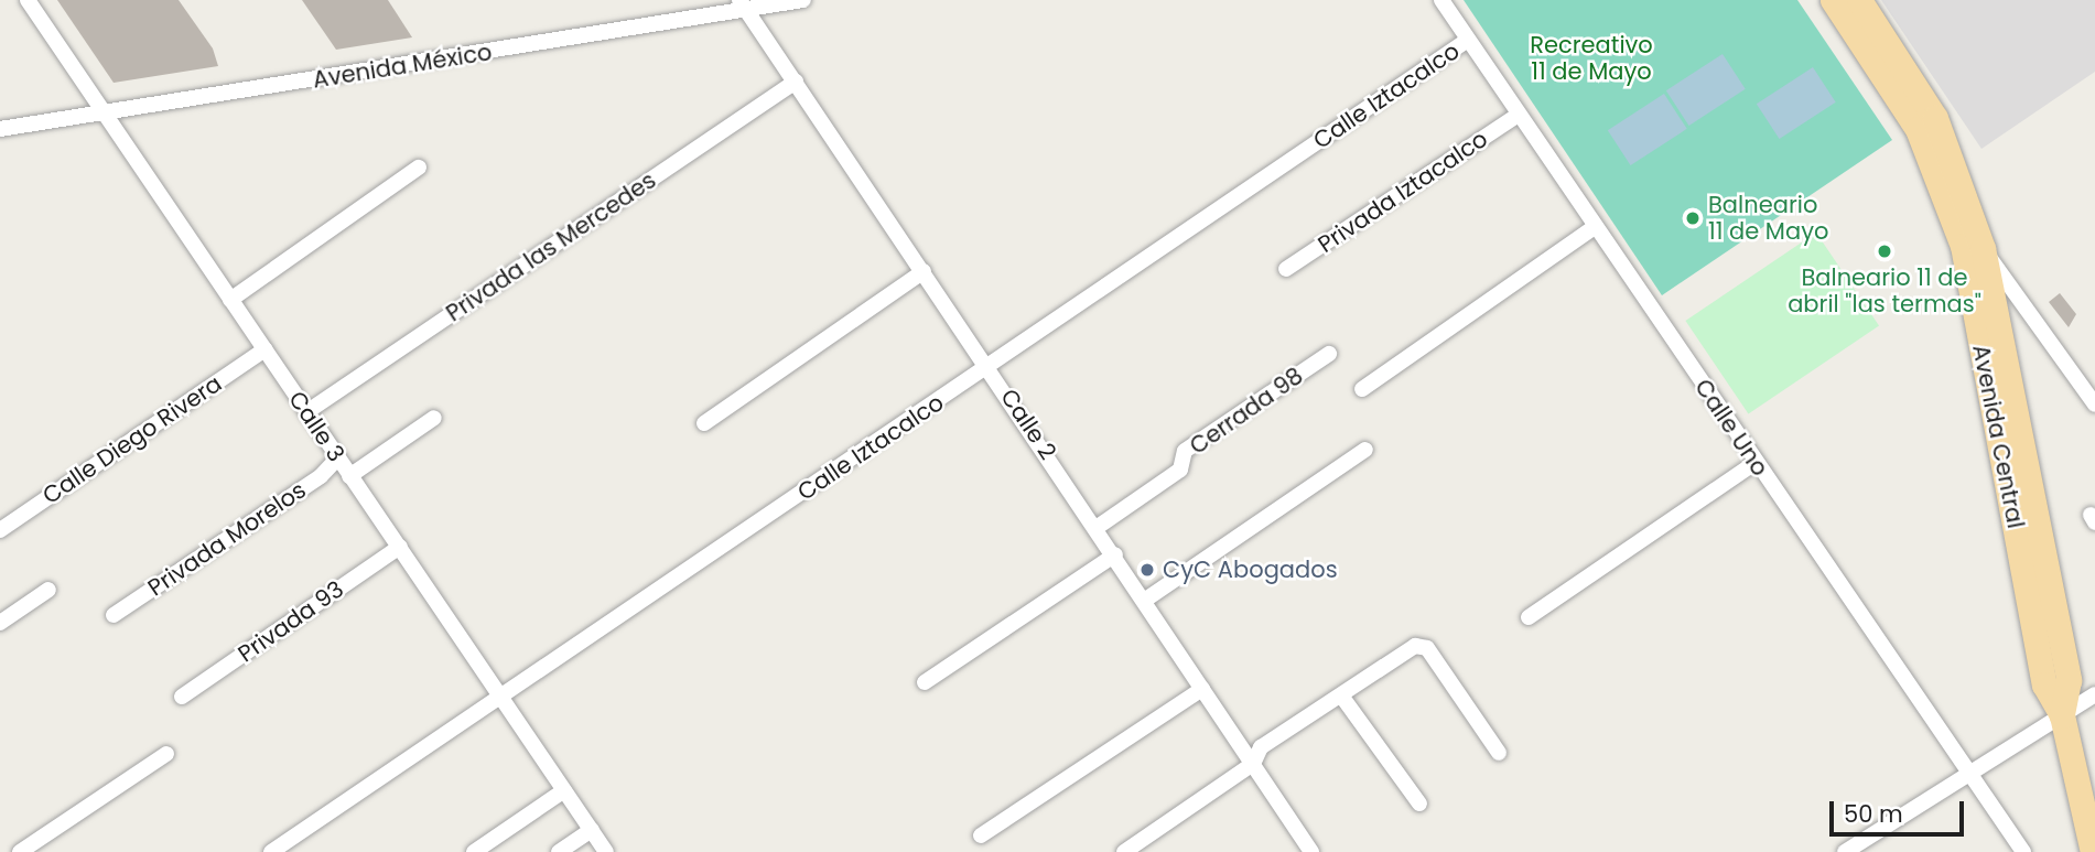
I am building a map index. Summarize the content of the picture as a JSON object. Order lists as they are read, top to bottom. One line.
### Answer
{"streets":{"main road":["Avenida Central"],"street":["Avenida México","Calle Iztacalco","Privada Iztacalco","Privada las Mercedes","Cerrada 98","Calle 2","Calle 3","Calle Uno","Calle Diego Rivera","Privada Morelos","Privada 93"]},"crossings":[["Avenida México","Calle 2"],["Avenida México","Calle 3"],["Calle Iztacalco","Calle 2"],["Calle Iztacalco","Calle 3"],["Calle Iztacalco","Calle Uno"],["Privada Iztacalco","Calle Uno"],["Privada las Mercedes","Calle 2"],["Privada las Mercedes","Calle 3"],["Cerrada 98","Calle 2"],["Calle 3","Calle Diego Rivera"],["Calle 3","Privada Morelos"],["Calle 3","Privada 93"]],"parks":["Recreativo 11 de Mayo"],"places":["Balneario 11 de Mayo","Balneario 11 de abril \"las termas\"","CyC Abogados"],"scale_bar":"50 m"}
